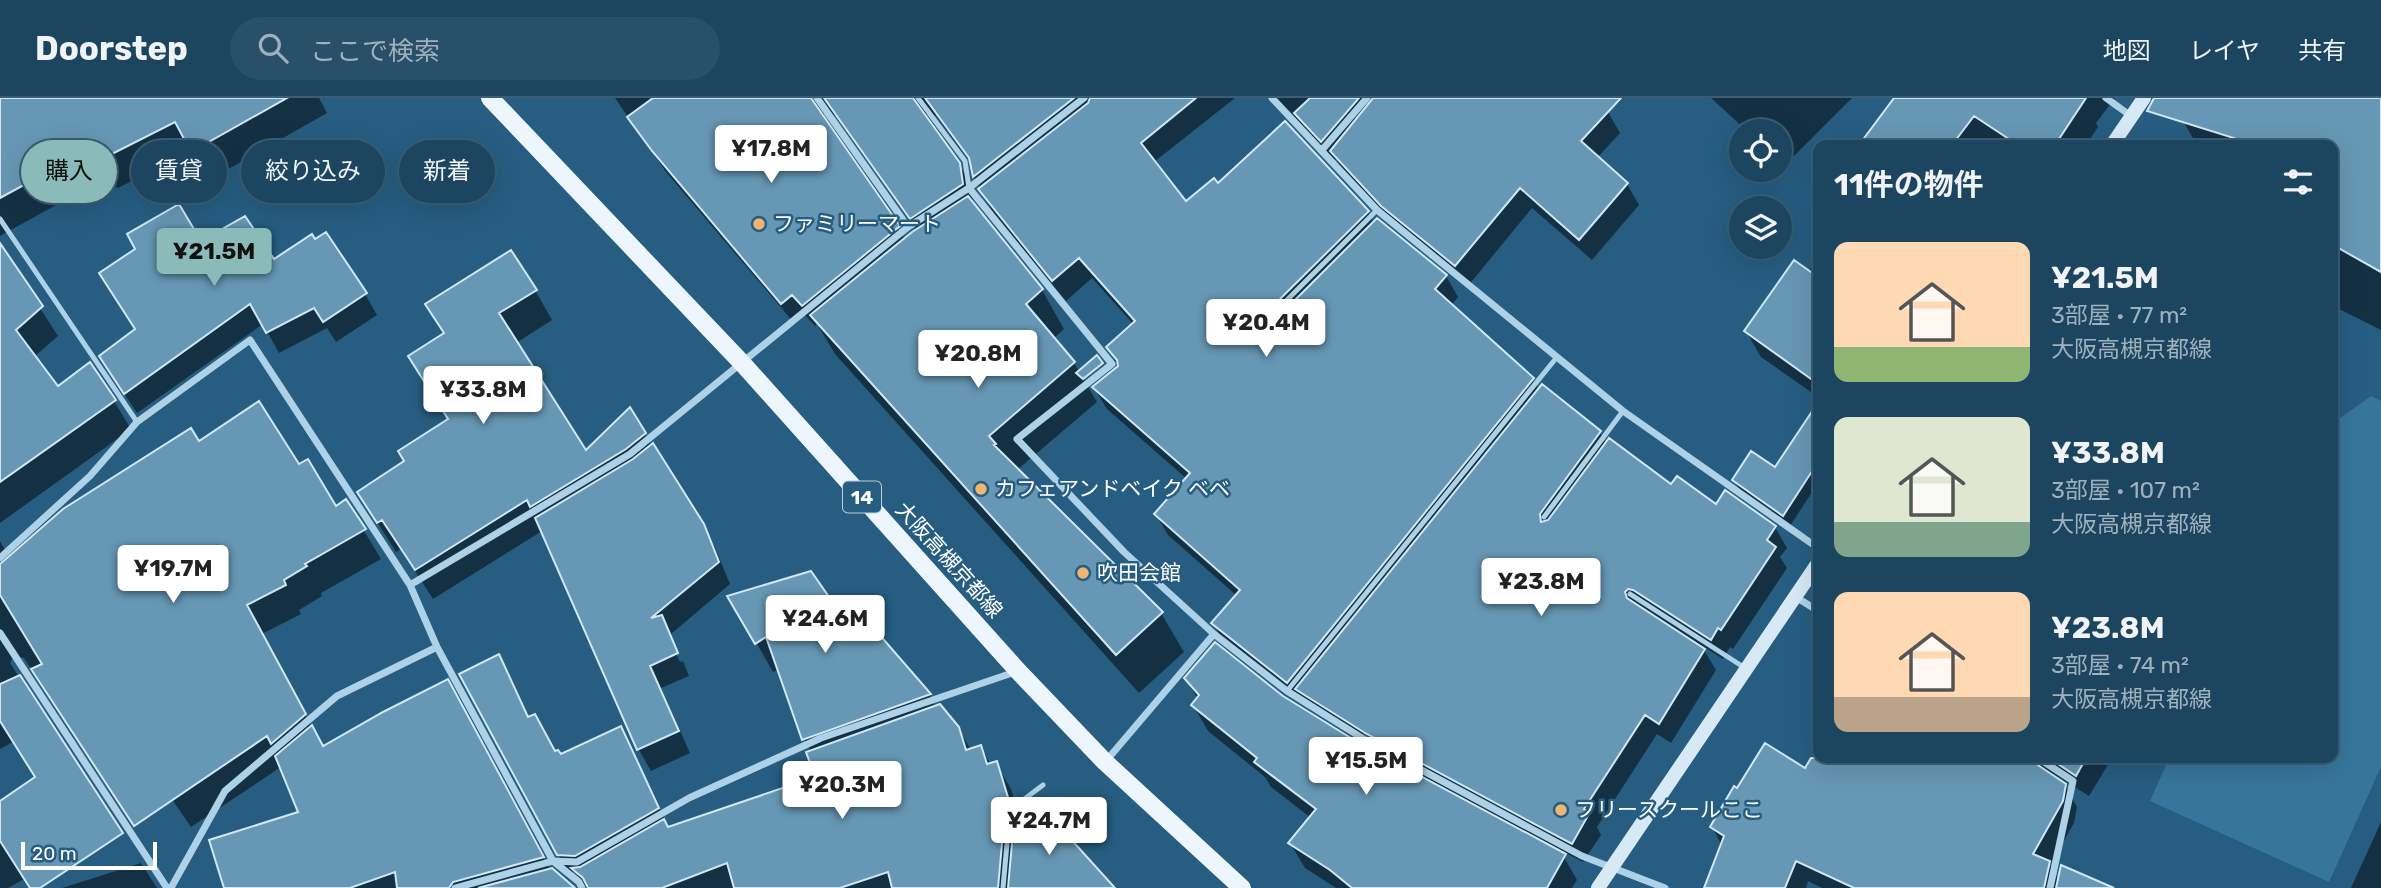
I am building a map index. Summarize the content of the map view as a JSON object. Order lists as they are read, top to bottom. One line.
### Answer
{"streets":{"main road":["14","大阪高槻京都線"]},"places":["ファミリーマート","カフェアンドベイク ベベ","吹田会館","フリースクールここ"],"scale_bar":"20 m","page":{"header":"Doorstep","search":"ここで検索","nav":["地図","レイヤ","共有"],"price":["¥17.8M","¥21.5M","¥20.4M","¥20.8M","¥33.8M","¥19.7M","¥23.8M","¥24.6M","¥15.5M","¥20.3M","¥24.7M"],"chip":["購入","賃貸","絞り込み","新着"],"heading":"11件の物件","list":[{"name":"¥21.5M","note":"3部屋 · 77 m² · 大阪高槻京都線"},{"name":"¥33.8M","note":"3部屋 · 107 m² · 大阪高槻京都線"},{"name":"¥23.8M","note":"3部屋 · 74 m² · 大阪高槻京都線"}],"scale":"20 m"}}
